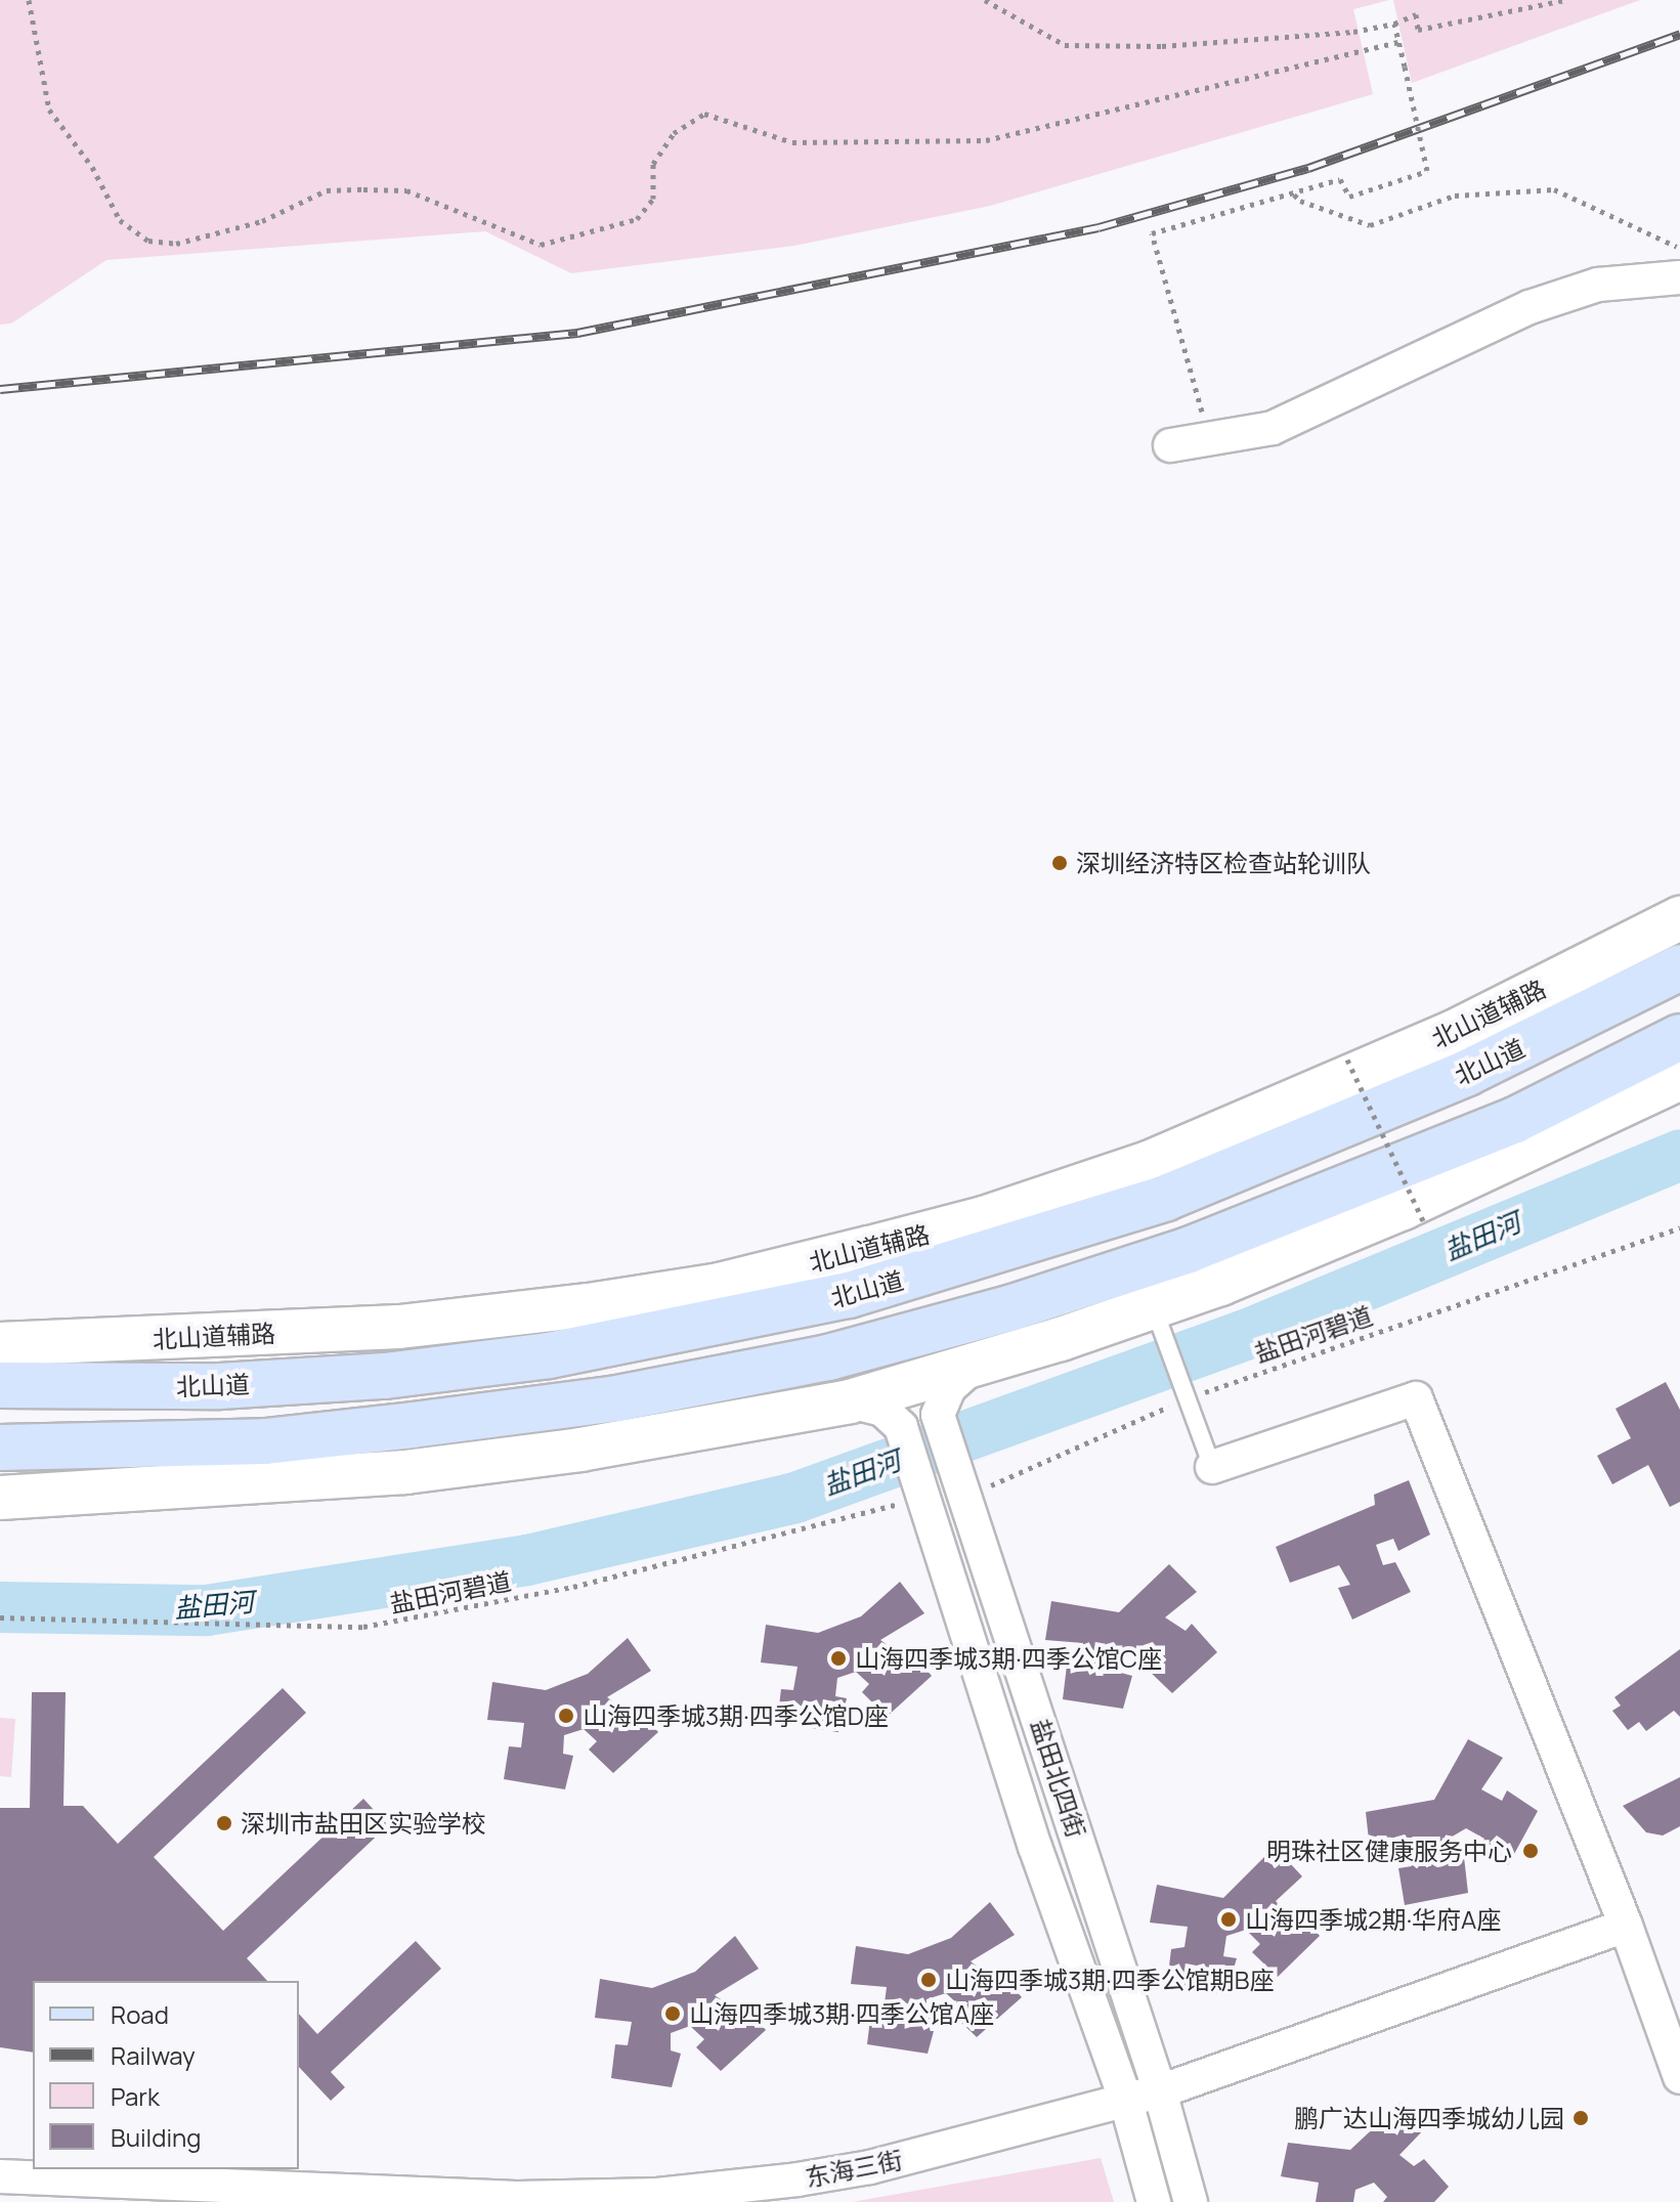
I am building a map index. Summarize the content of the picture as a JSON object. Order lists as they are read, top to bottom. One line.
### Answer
{"streets":{"main road":["北山道"],"street":["北山道辅路","盐田北四街","东海三街"],"path":["盐田河碧道"]},"crossings":[["盐田河碧道","盐田北四街"],["盐田北四街","东海三街"]],"water":["盐田河"],"places":["深圳经济特区检查站轮训队","山海四季城3期·四季公馆C座","山海四季城3期·四季公馆D座","深圳市盐田区实验学校","明珠社区健康服务中心","山海四季城2期·华府A座","山海四季城3期·四季公馆期B座","山海四季城3期·四季公馆A座","鹏广达山海四季城幼儿园"],"legend":["Road","Railway","Park","Building"]}
